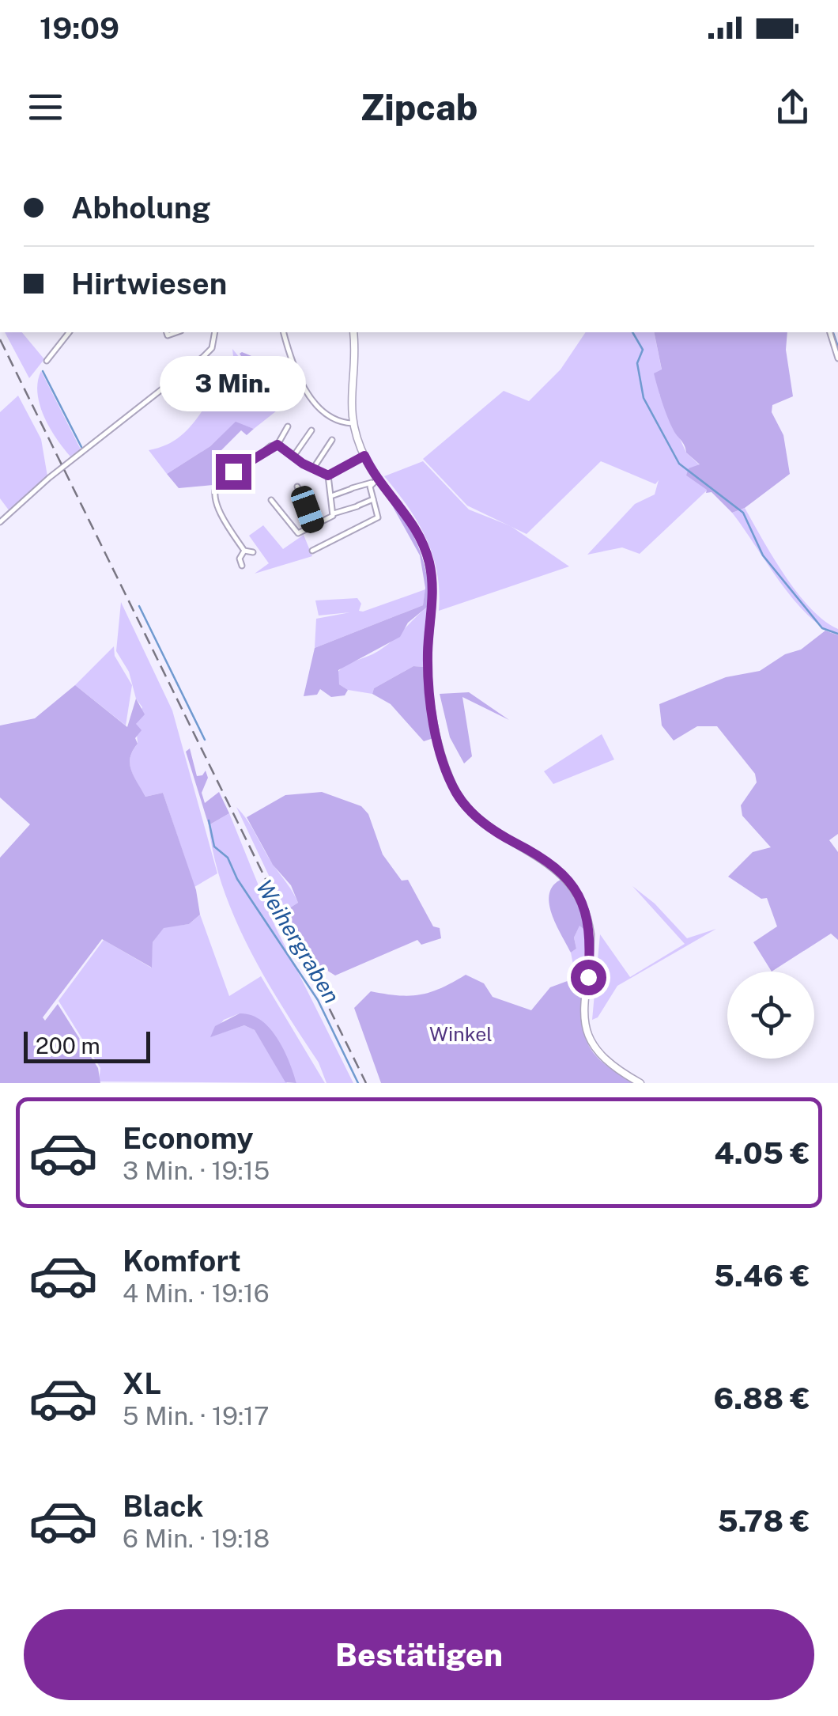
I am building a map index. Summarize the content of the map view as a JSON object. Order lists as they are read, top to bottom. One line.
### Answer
{"water":["Weihergraben"],"parks":["Winkel"],"scale_bar":"200 m","page":{"status":"19:09","header":"Zipcab","banner":["Abholung","Hirtwiesen"],"bubble":"3 Min.","scale":"200 m","list":[{"name":"Economy","note":"3 Min. · 19:15","value":"4.05 €"},{"name":"Komfort","note":"4 Min. · 19:16","value":"5.46 €"},{"name":"XL","note":"5 Min. · 19:17","value":"6.88 €"},{"name":"Black","note":"6 Min. · 19:18","value":"5.78 €"}],"buttons":"Bestätigen"}}
